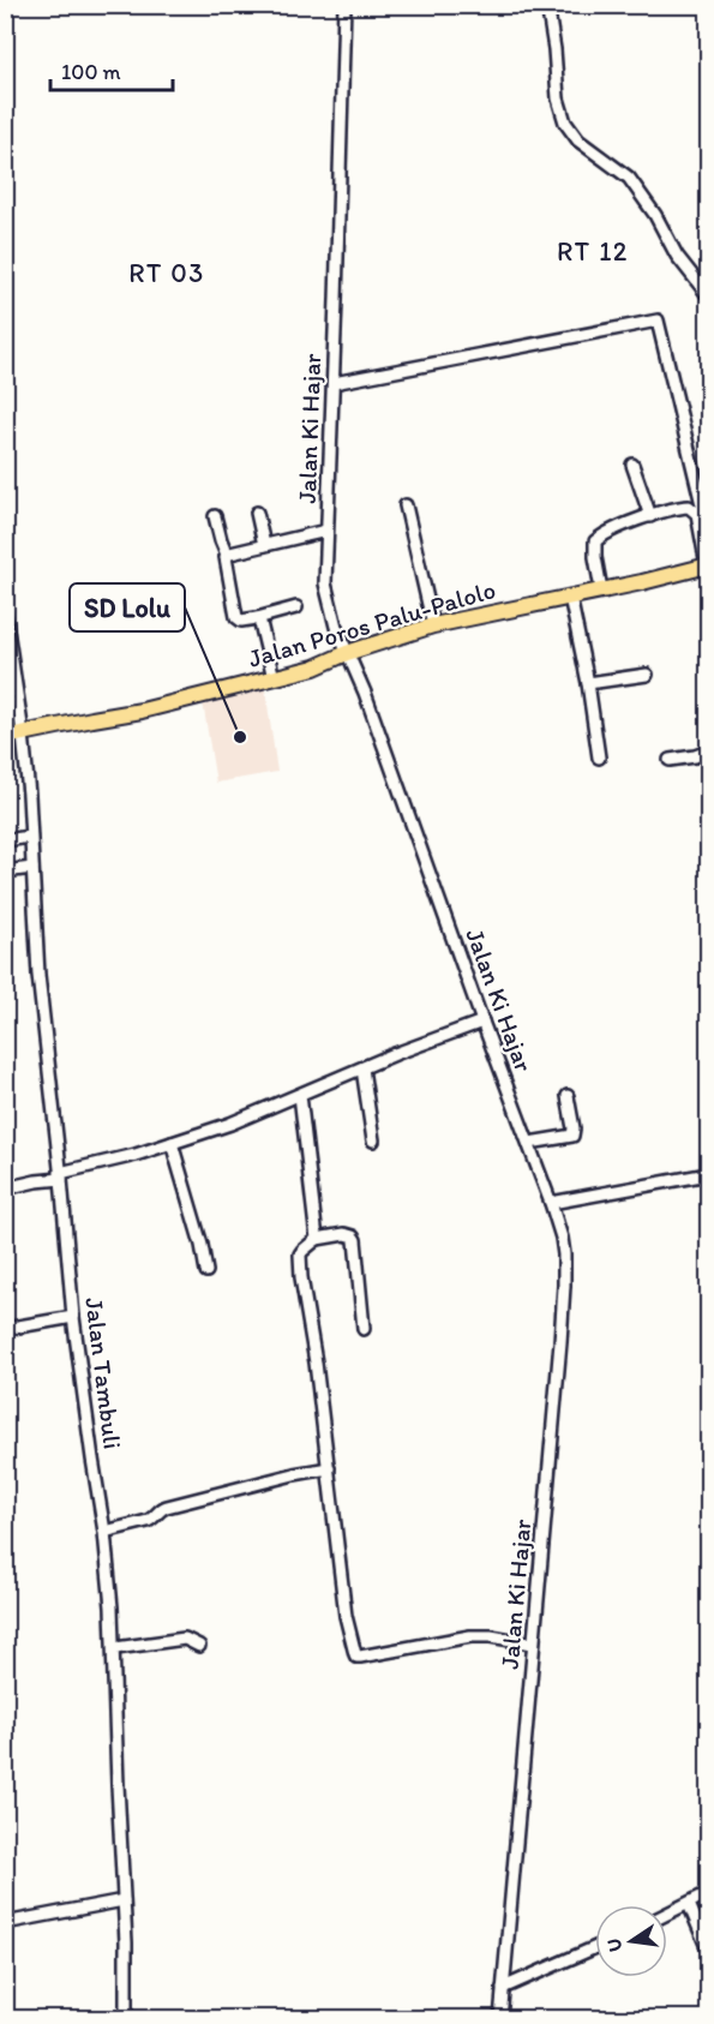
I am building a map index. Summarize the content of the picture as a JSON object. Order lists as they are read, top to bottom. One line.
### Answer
{"streets":{"main road":["Jalan Poros Palu-Palolo"],"street":["Jalan Ki Hajar","Jalan Tambuli"]},"crossings":[["Jalan Ki Hajar","Jalan Poros Palu-Palolo"],["Jalan Poros Palu-Palolo","Jalan Tambuli"]],"districts":["RT 12","RT 03"],"places":["SD Lolu"],"scale_bar":"100 m","north":"left"}
